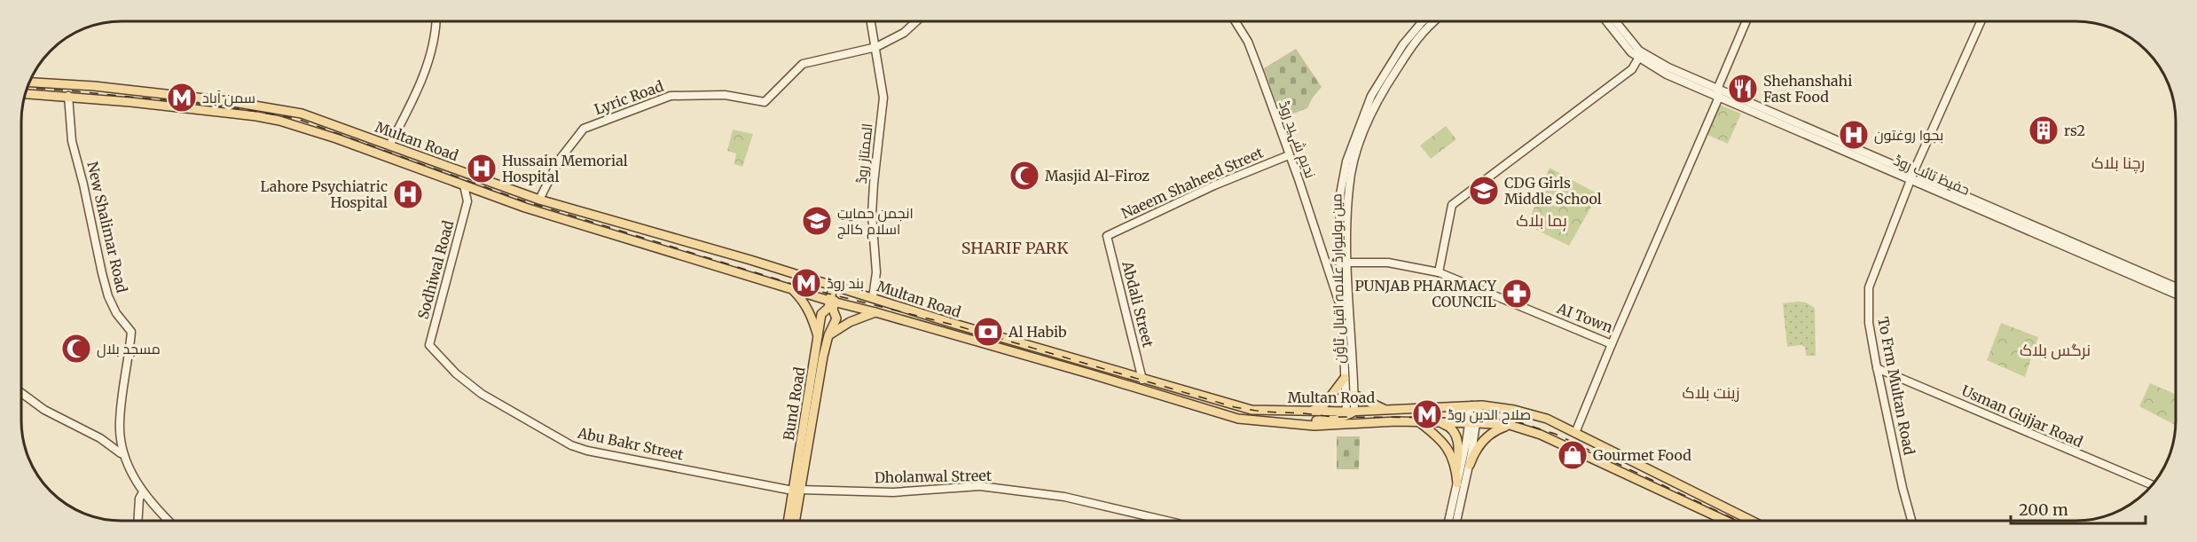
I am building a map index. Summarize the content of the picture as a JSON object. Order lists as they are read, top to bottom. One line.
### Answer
{"streets":{"main road":["Multan Road","Bund Road"],"street":["Lyric Road","ندیم شہید روڈ","الممتاز روڈ","حفیظ تائب روڈ","Naeem Shaheed Street","New Shalimar Road","Sodhiwal Road","مین بولیوارڈ علامہ اقبال ٹاؤن","Abdali Street","AI Town","To Frm Multan Road","Usman Gujjar Road","Abu Bakr Street","Dholanwal Street"]},"crossings":[["Lyric Road","Multan Road"],["Lyric Road","الممتاز روڈ"],["ندیم شہید روڈ","Naeem Shaheed Street"],["ندیم شہید روڈ","مین بولیوارڈ علامہ اقبال ٹاؤن"],["Multan Road","الممتاز روڈ"],["Multan Road","New Shalimar Road"],["Multan Road","Sodhiwal Road"],["Multan Road","مین بولیوارڈ علامہ اقبال ٹاؤن"],["Multan Road","Abdali Street"],["Multan Road","Bund Road"],["حفیظ تائب روڈ","AI Town"],["حفیظ تائب روڈ","To Frm Multan Road"],["Naeem Shaheed Street","Abdali Street"],["Sodhiwal Road","Abu Bakr Street"],["مین بولیوارڈ علامہ اقبال ٹاؤن","AI Town"],["To Frm Multan Road","Usman Gujjar Road"],["Bund Road","Abu Bakr Street"],["Bund Road","Dholanwal Street"],["Abu Bakr Street","Dholanwal Street"]],"districts":["رچنا بلاک","ہما بلاک","SHARIF PARK","نرگس بلاک","زینت بلاک"],"places":{"restaurant":["Shehanshahi Fast Food"],"metro station":["سمن آباد","بند روڈ","صلاح الدین روڈ"],"building":["rs2"],"hospital":["بجوا روغتون","Hussain Memorial Hospital","Lahore Psychiatric Hospital"],"mosque":["Masjid Al-Firoz","مسجد بلال"],"school or university":["CDG Girls Middle School","انجمن حمایتِ اسلام کالج"],"pharmacy":["PUNJAB PHARMACY COUNCIL"],"bank":["Al Habib"],"shop":["Gourmet Food"]},"scale_bar":"200 m"}
